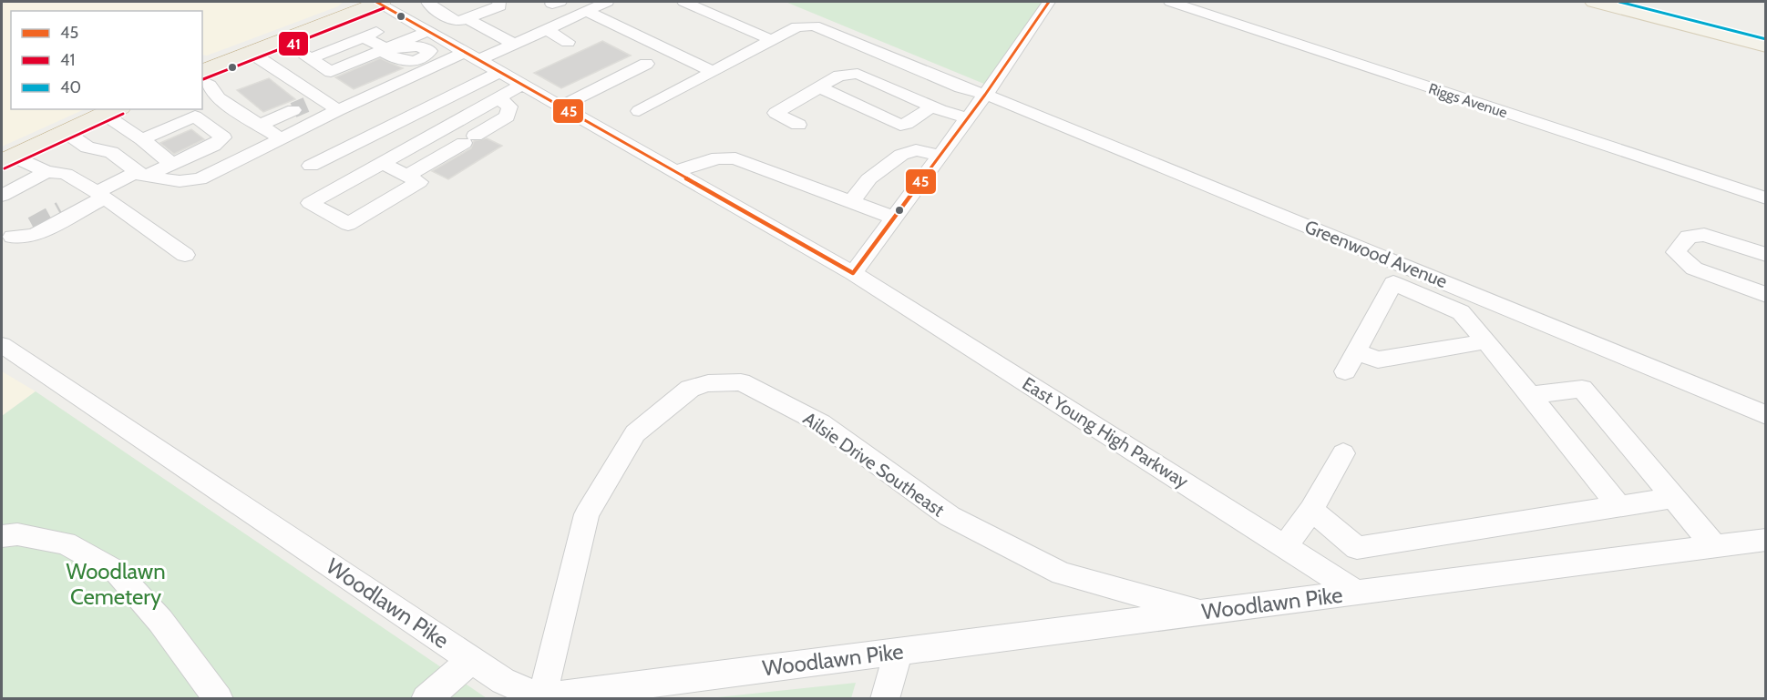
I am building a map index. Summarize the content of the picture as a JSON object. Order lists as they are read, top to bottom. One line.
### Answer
{"streets":{"street":["Riggs Avenue","Greenwood Avenue","East Young High Parkway","Ailsie Drive Southeast","Woodlawn Pike"]},"crossings":[["East Young High Parkway","Woodlawn Pike"],["Ailsie Drive Southeast","Woodlawn Pike"]],"parks":["Woodlawn Cemetery"],"lines":["transit line 45","transit line 40","transit line 41"],"legend":["45","41","40"]}
